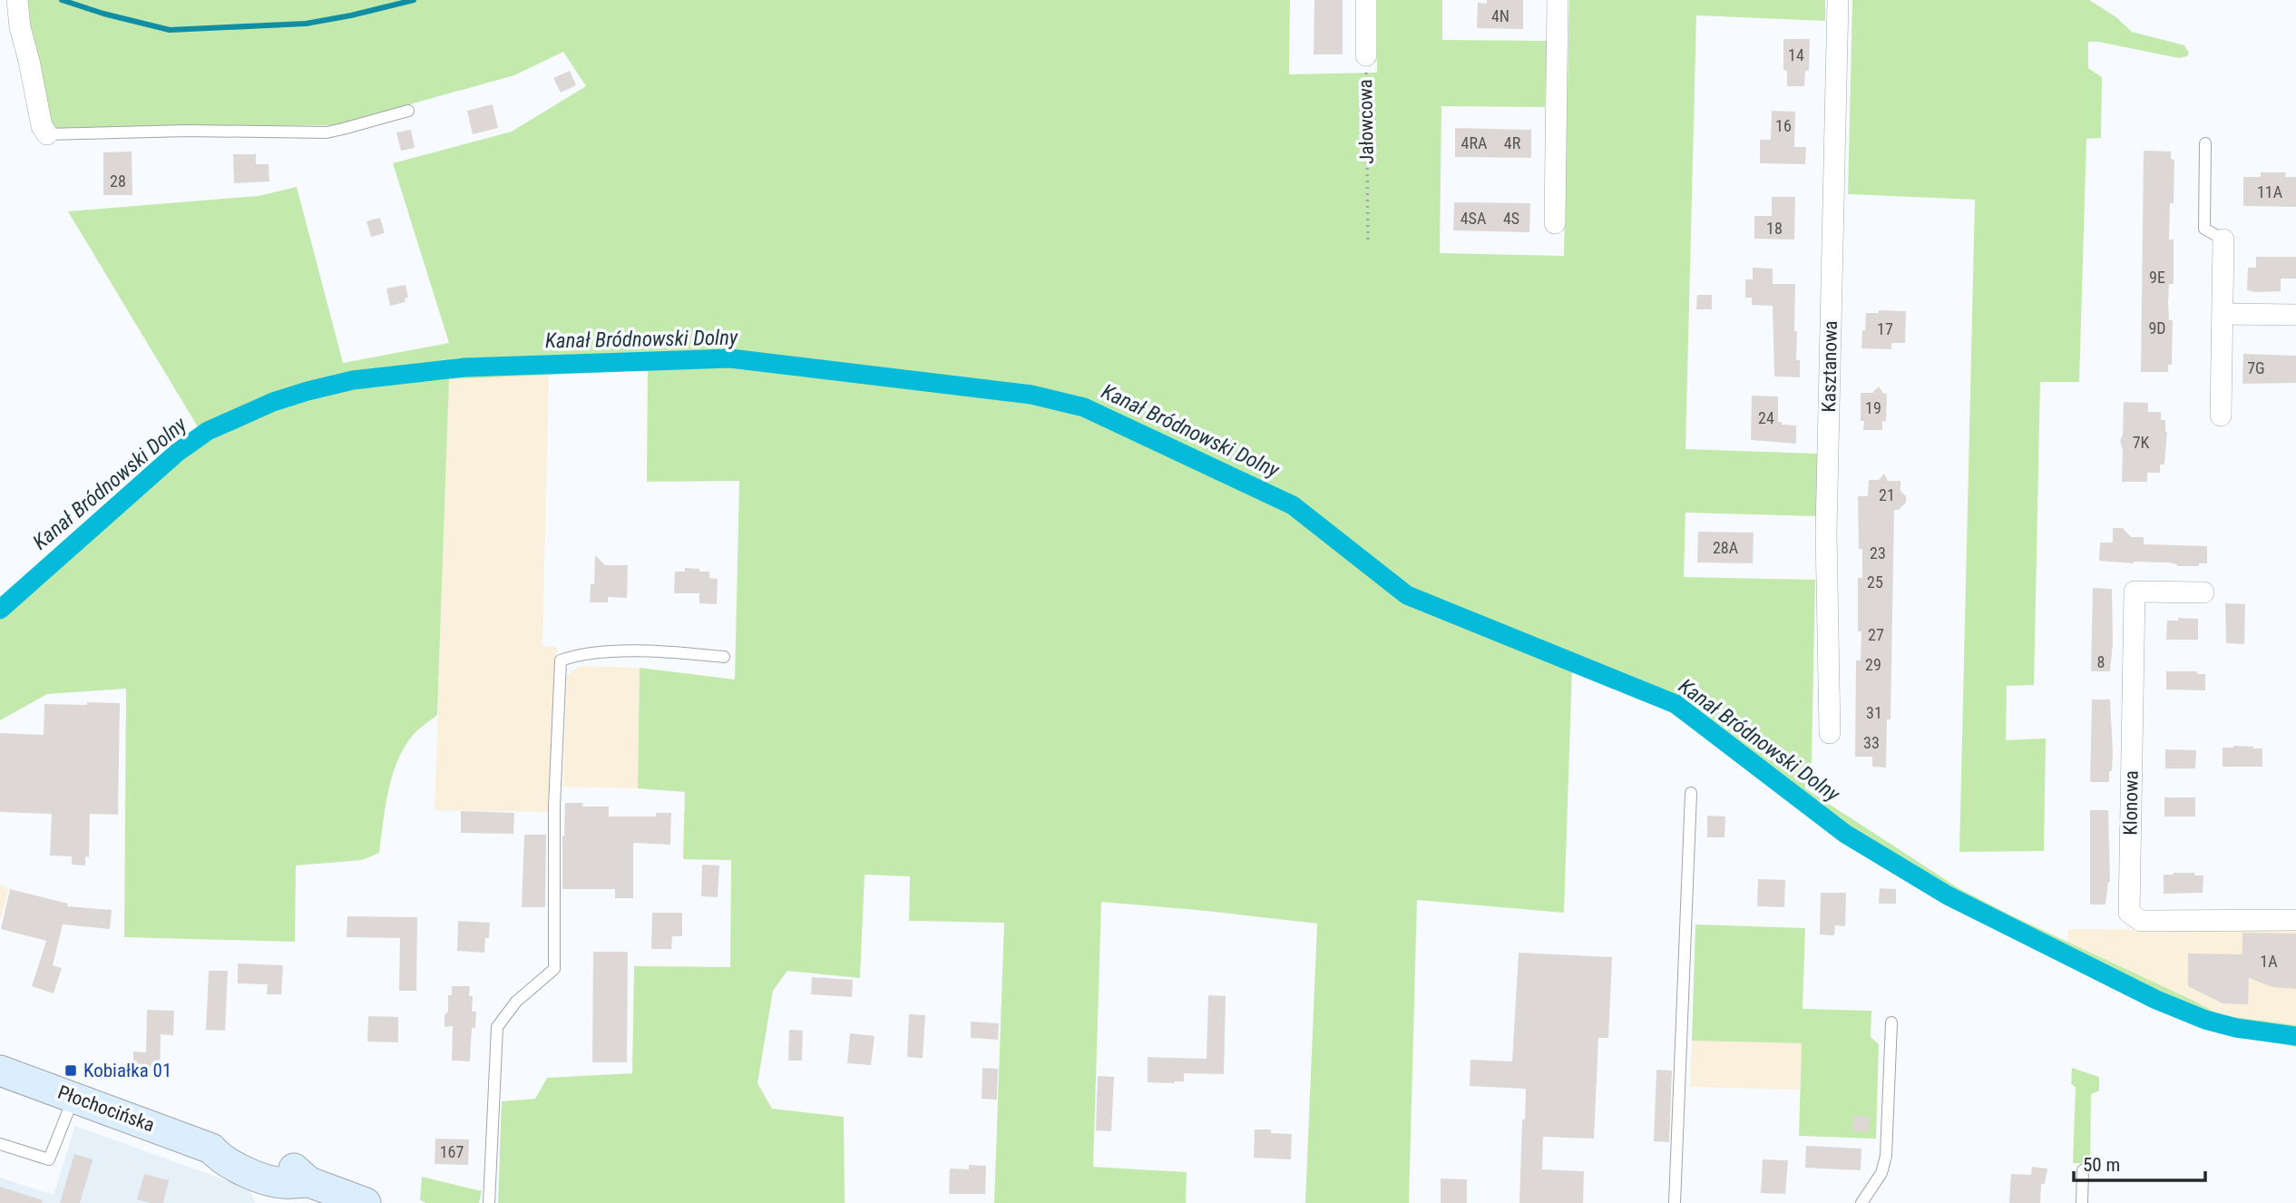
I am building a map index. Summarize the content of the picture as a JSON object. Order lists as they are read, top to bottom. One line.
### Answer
{"streets":{"main road":["Płochocińska"],"street":["Jałowcowa","Kasztanowa","Klonowa"]},"water":["Kanał Bródnowski Dolny"],"places":{"transit":["Kobiałka 01"]},"house_numbers":["4N","14","16","4RA","4R","28","11A","4SA","4S","18","9E","9D","17","7G","19","24","7K","21","28A","23","25","27","8","29","31","33","1A","167"],"scale_bar":"50 m"}
